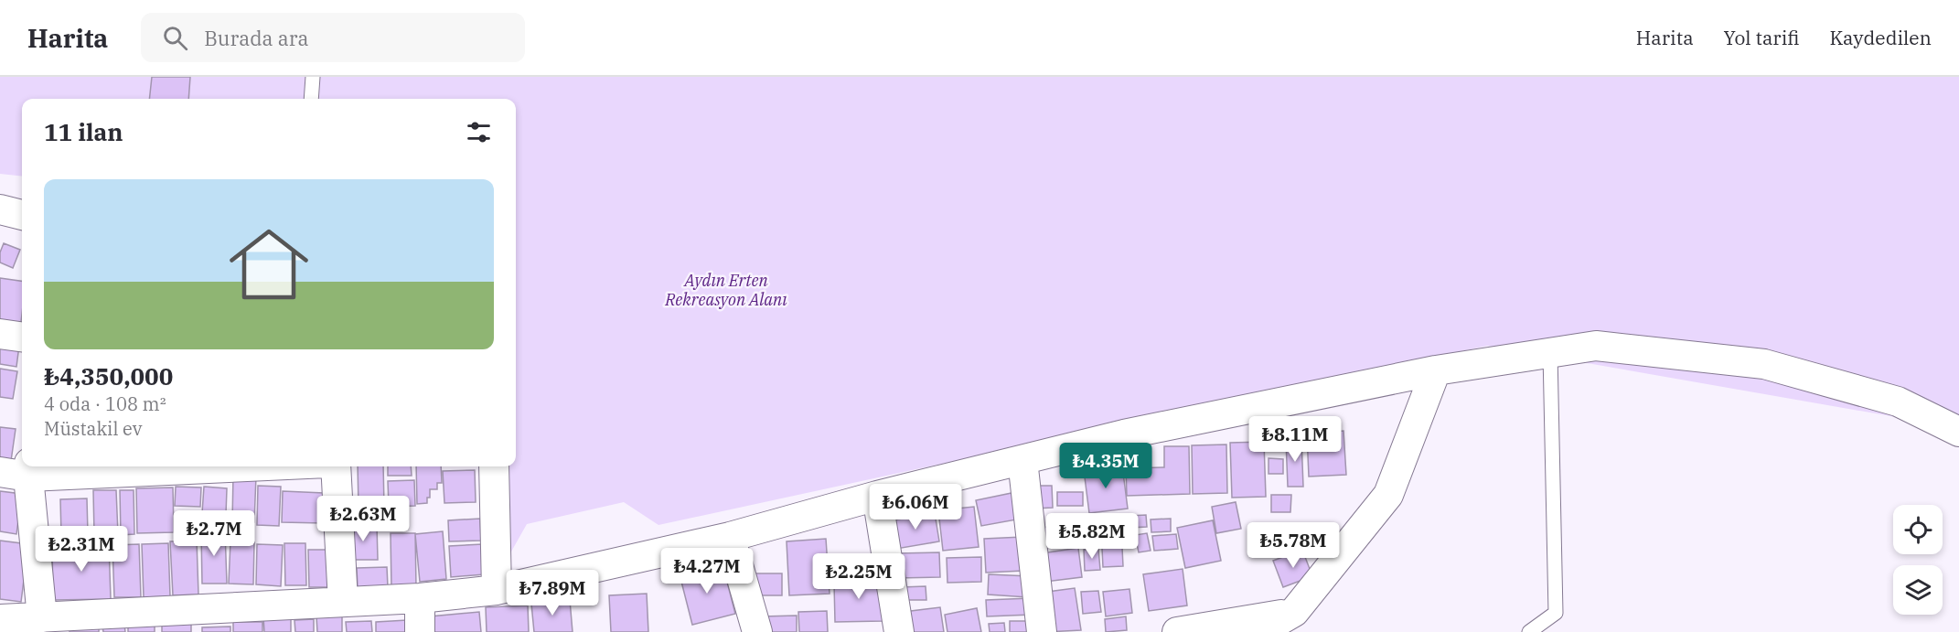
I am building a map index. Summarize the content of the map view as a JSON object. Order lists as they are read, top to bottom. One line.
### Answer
{"parks":["Aydın Erten Rekreasyon Alanı"],"page":{"header":"Harita","search":"Burada ara","nav":["Harita","Yol tarifi","Kaydedilen"],"heading":"11 ilan","list":[{"name":"₺4,350,000","note":"4 oda · 108 m² · Müstakil ev"}],"price":["₺8.11M","₺4.35M","₺6.06M","₺2.63M","₺2.7M","₺5.82M","₺5.78M","₺2.31M","₺4.27M","₺2.25M","₺7.89M"]}}
